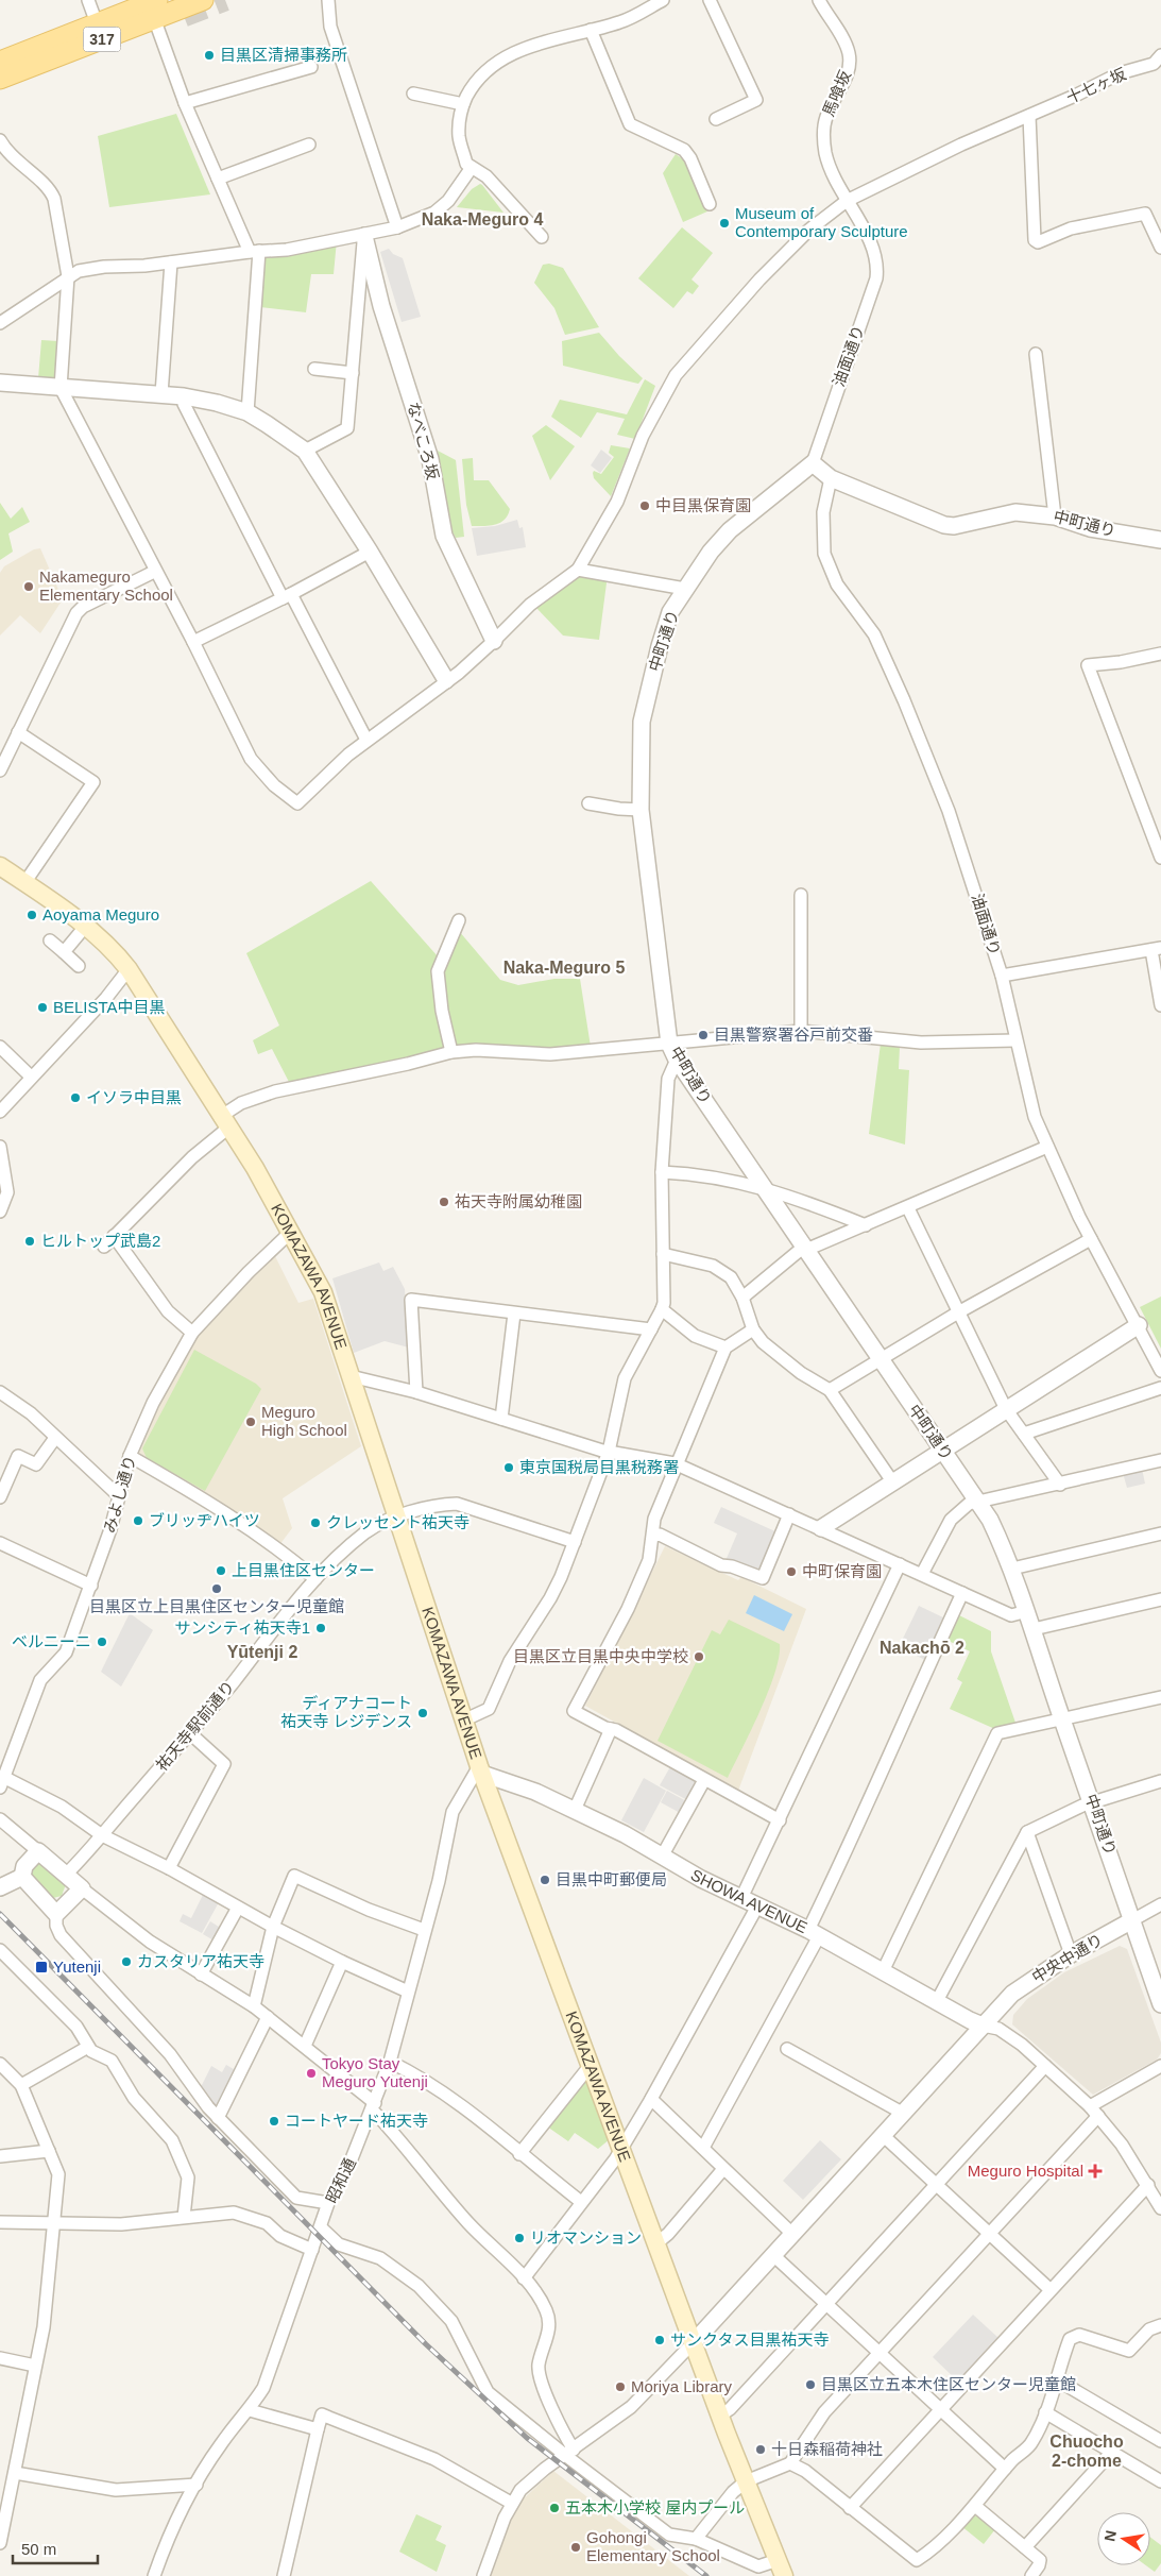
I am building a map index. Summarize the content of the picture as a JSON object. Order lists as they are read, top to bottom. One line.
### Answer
{"streets":{"main road":["317","KOMAZAWA AVENUE"],"street":["十七ヶ坂","馬喰坂","油面通り","なべころ坂","中町通り","みよし通り","祐天寺駅前通り","SHOWA AVENUE","中央中通り","昭和通"]},"crossings":[["十七ヶ坂","馬喰坂"],["馬喰坂","油面通り"],["油面通り","中町通り"],["中町通り","中央中通り"],["KOMAZAWA AVENUE","みよし通り"],["KOMAZAWA AVENUE","祐天寺駅前通り"],["KOMAZAWA AVENUE","SHOWA AVENUE"],["KOMAZAWA AVENUE","中央中通り"],["KOMAZAWA AVENUE","昭和通"],["SHOWA AVENUE","中央中通り"],["SHOWA AVENUE","昭和通"]],"districts":["Naka-Meguro 4","Naka-Meguro 5","Nakachō 2","Yūtenji 2","Chuocho 2-chome"],"places":{"other":["目黒区清掃事務所","Museum of Contemporary Sculpture","中目黒保育園","Nakameguro Elementary School","Aoyama Meguro","BELISTA中目黒","目黒警察署谷戸前交番","イソラ中目黒","祐天寺附属幼稚園","ヒルトップ武島2","Meguro High School","東京国税局目黒税務署","ブリッヂハイツ","クレッセント祐天寺","上目黒住区センター","中町保育園","目黒区立上目黒住区センター児童館","サンシティ祐天寺1","ベルニーニ","目黒区立目黒中央中学校","ディアナコート 祐天寺 レジデンス","目黒中町郵便局","カスタリア祐天寺","Tokyo Stay Meguro Yutenji","コートヤード祐天寺","リオマンション","サンクタス目黒祐天寺","目黒区立五本木住区センター児童館","Moriya Library","十日森稲荷神社","五本木小学校 屋内プール","Gohongi Elementary School"],"transit":["Yutenji"],"health":["Meguro Hospital"]},"scale_bar":"50 m","north":"left"}
